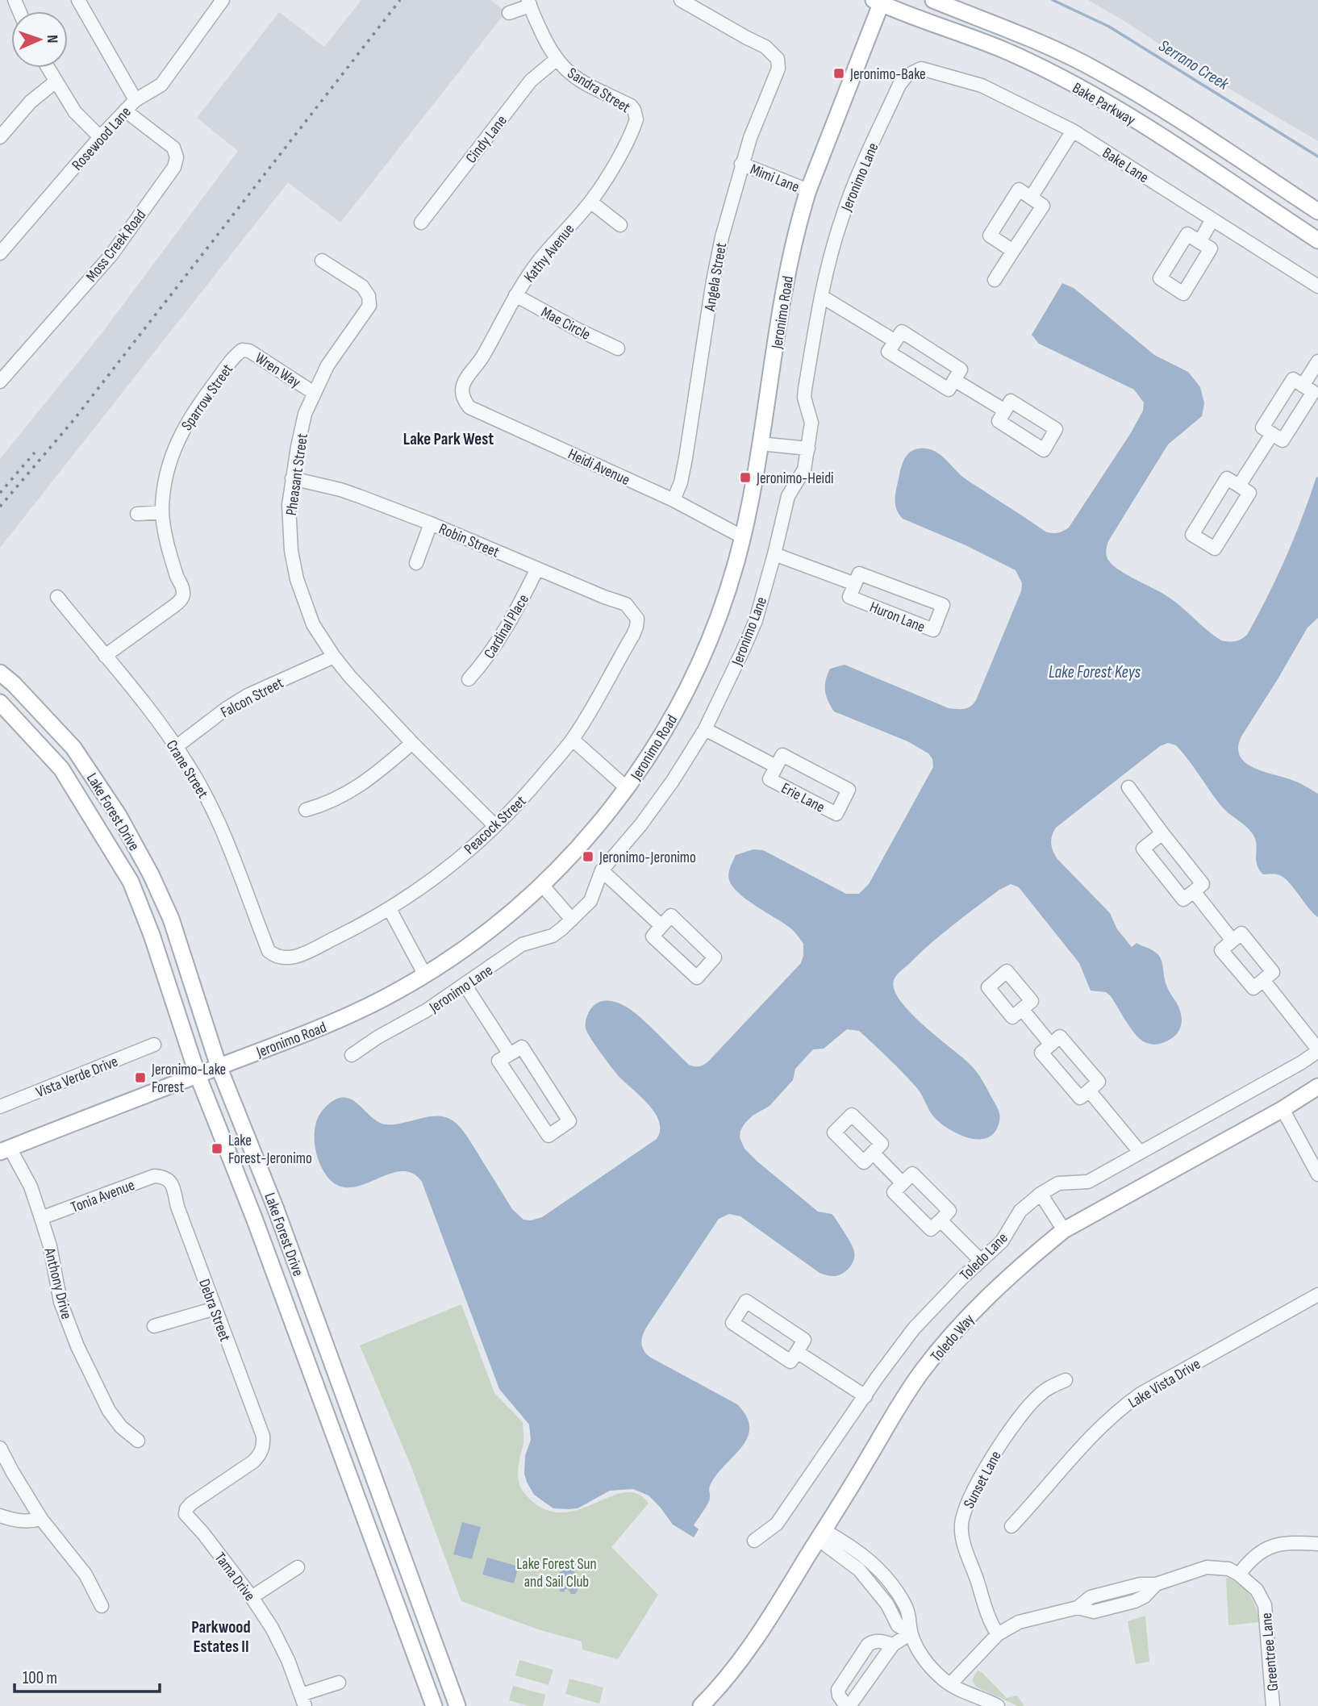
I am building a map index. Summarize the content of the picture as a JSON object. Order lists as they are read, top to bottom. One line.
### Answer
{"streets":{"main road":["Bake Parkway","Jeronimo Road","Lake Forest Drive","Toledo Way"],"street":["Sandra Street","Rosewood Lane","Cindy Lane","Bake Lane","Jeronimo Lane","Mimi Lane","Moss Creek Road","Kathy Avenue","Angela Street","Mae Circle","Wren Way","Sparrow Street","Heidi Avenue","Pheasant Street","Robin Street","Huron Lane","Cardinal Place","Falcon Street","Crane Street","Erie Lane","Peacock Street","Vista Verde Drive","Tonia Avenue","Toledo Lane","Anthony Drive","Debra Street","Lake Vista Drive","Sunset Lane","Tama Drive","Greentree Lane"]},"crossings":[["Sandra Street","Cindy Lane"],["Sandra Street","Kathy Avenue"],["Bake Parkway","Jeronimo Road"],["Rosewood Lane","Moss Creek Road"],["Bake Lane","Jeronimo Lane"],["Jeronimo Lane","Huron Lane"],["Jeronimo Lane","Erie Lane"],["Mimi Lane","Angela Street"],["Mimi Lane","Jeronimo Road"],["Kathy Avenue","Mae Circle"],["Kathy Avenue","Heidi Avenue"],["Angela Street","Heidi Avenue"],["Jeronimo Road","Heidi Avenue"],["Jeronimo Road","Lake Forest Drive"],["Jeronimo Road","Anthony Drive"],["Wren Way","Sparrow Street"],["Wren Way","Pheasant Street"],["Sparrow Street","Crane Street"],["Pheasant Street","Robin Street"],["Pheasant Street","Falcon Street"],["Pheasant Street","Peacock Street"],["Robin Street","Cardinal Place"],["Robin Street","Peacock Street"],["Falcon Street","Crane Street"],["Crane Street","Peacock Street"],["Tonia Avenue","Anthony Drive"],["Tonia Avenue","Debra Street"],["Debra Street","Tama Drive"]],"districts":["Lake Park West","Parkwood Estates II"],"water":["Serrano Creek","Lake Forest Keys"],"parks":["Lake Forest Sun and Sail Club"],"places":{"transit":["Jeronimo-Bake","Jeronimo-Heidi","Jeronimo-Jeronimo","Jeronimo-Lake Forest","Lake Forest-Jeronimo"]},"scale_bar":"100 m","north":"right"}
